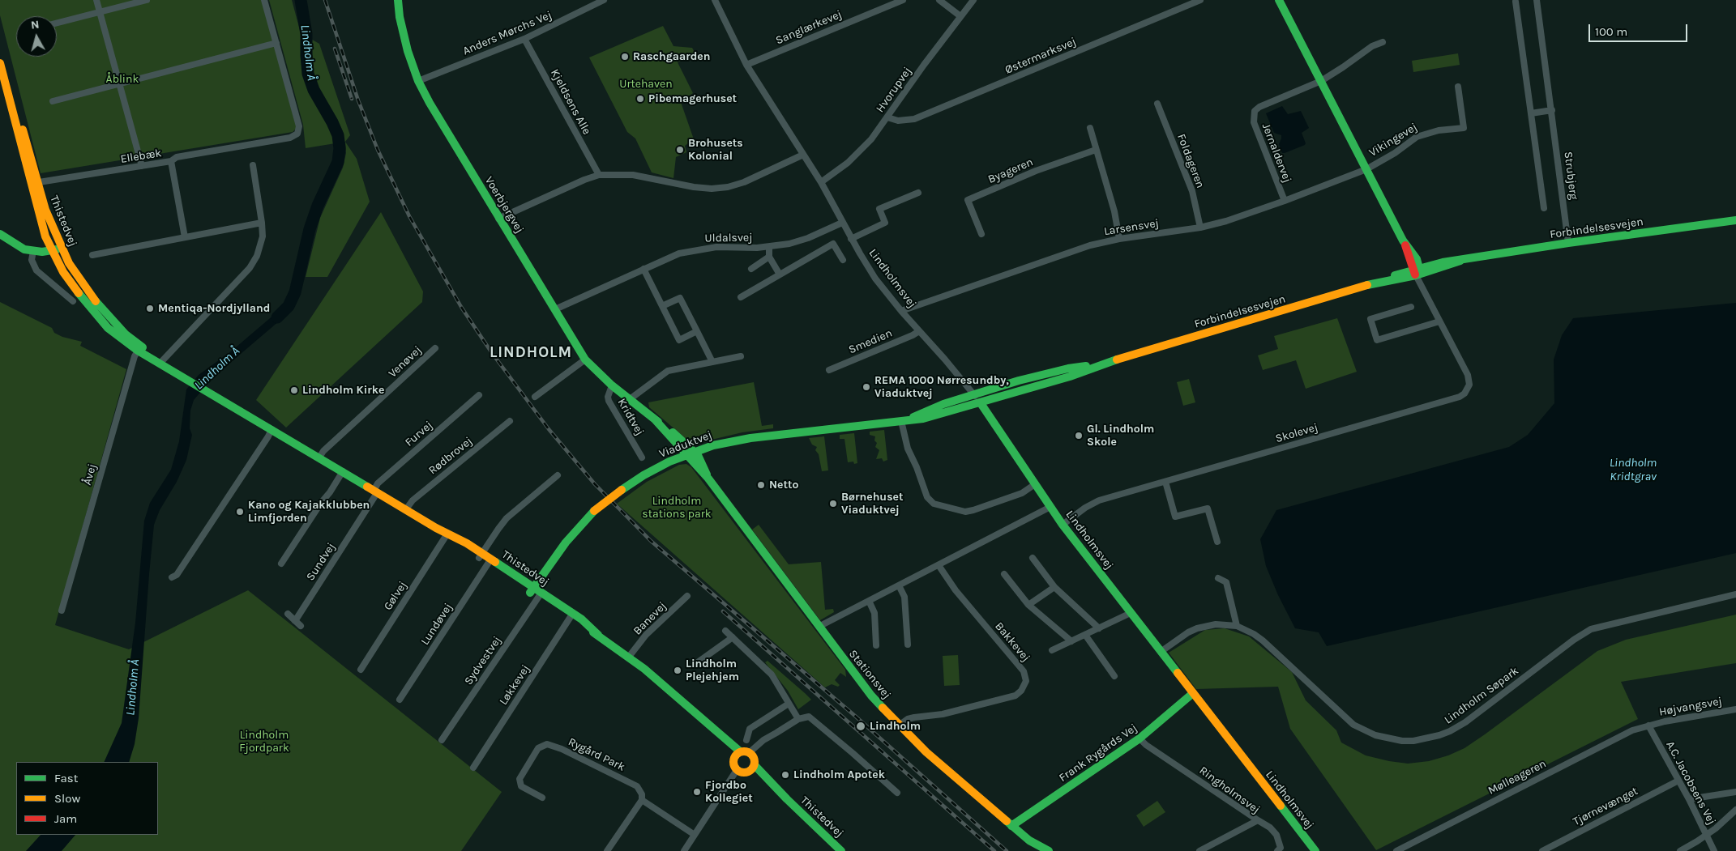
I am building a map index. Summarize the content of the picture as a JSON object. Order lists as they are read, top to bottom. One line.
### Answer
{"streets":{"street":["Sanglærkevej","Anders Mørchs Vej","Østermarksvej","Hvorupvej","Kjeldsens Alle","Vikingevej","Jernaldervej","Ellebæk","Foldageren","Byageren","Strubjerg","Voerbjergvej","Thistedvej","Larsensvej","Forbindelsesvejen","Uldalsvej","Lindholmsvej","Smedien","Venøvej","Kridtvej","Skolevej","Furvej","Viaduktvej","Rødbrovej","Åvej","Sundvej","Gølvej","Banevej","Lundøvej","Bakkevej","Sydvestvej","Stationsvej","Løkkevej","Lindholm Søpark","Højvangsvej","Frank Rygårds Vej","Rygård Park","Mølleageren","A.C. Jacobsens Vej","Ringholmsvej","Tjørnevænget"]},"crossings":[["Sanglærkevej","Lindholmsvej"],["Anders Mørchs Vej","Kjeldsens Alle"],["Anders Mørchs Vej","Voerbjergvej"],["Østermarksvej","Hvorupvej"],["Hvorupvej","Lindholmsvej"],["Vikingevej","Jernaldervej"],["Vikingevej","Larsensvej"],["Vikingevej","Forbindelsesvejen"],["Vikingevej","Skolevej"],["Jernaldervej","Larsensvej"],["Ellebæk","Thistedvej"],["Foldageren","Larsensvej"],["Strubjerg","Forbindelsesvejen"],["Voerbjergvej","Uldalsvej"],["Voerbjergvej","Kridtvej"],["Voerbjergvej","Viaduktvej"],["Voerbjergvej","Stationsvej"],["Thistedvej","Venøvej"],["Thistedvej","Furvej"],["Thistedvej","Viaduktvej"],["Thistedvej","Rødbrovej"],["Thistedvej","Åvej"],["Thistedvej","Sundvej"],["Thistedvej","Gølvej"],["Thistedvej","Banevej"],["Thistedvej","Lundøvej"],["Thistedvej","Sydvestvej"],["Thistedvej","Løkkevej"],["Larsensvej","Lindholmsvej"],["Forbindelsesvejen","Lindholmsvej"],["Forbindelsesvejen","Skolevej"],["Forbindelsesvejen","Viaduktvej"],["Uldalsvej","Lindholmsvej"],["Lindholmsvej","Smedien"],["Lindholmsvej","Skolevej"],["Lindholmsvej","Viaduktvej"],["Lindholmsvej","Lindholm Søpark"],["Lindholmsvej","Frank Rygårds Vej"],["Furvej","Sundvej"],["Viaduktvej","Stationsvej"],["Bakkevej","Stationsvej"],["Stationsvej","Frank Rygårds Vej"],["Højvangsvej","Mølleageren"],["Højvangsvej","A.C. Jacobsens Vej"],["Frank Rygårds Vej","Ringholmsvej"],["Mølleageren","A.C. Jacobsens Vej"],["A.C. Jacobsens Vej","Tjørnevænget"]],"districts":["LINDHOLM"],"water":["Lindholm Å","Lindholm Kridtgrav"],"parks":["Åblink","Urtehaven","Lindholm stations park","Lindholm Fjordpark"],"places":["Raschgaarden","Pibemagerhuset","Brohusets Kolonial","Mentiqa-Nordjylland","REMA 1000 Nørresundby, Viaduktvej","Lindholm Kirke","Gl. Lindholm Skole","Netto","Børnehuset Viaduktvej","Kano og Kajakklubben Limfjorden","Lindholm Plejehjem","Lindholm","Lindholm Apotek","Fjordbo Kollegiet"],"legend":["Fast","Slow","Jam"],"scale_bar":"100 m","north":"top"}
